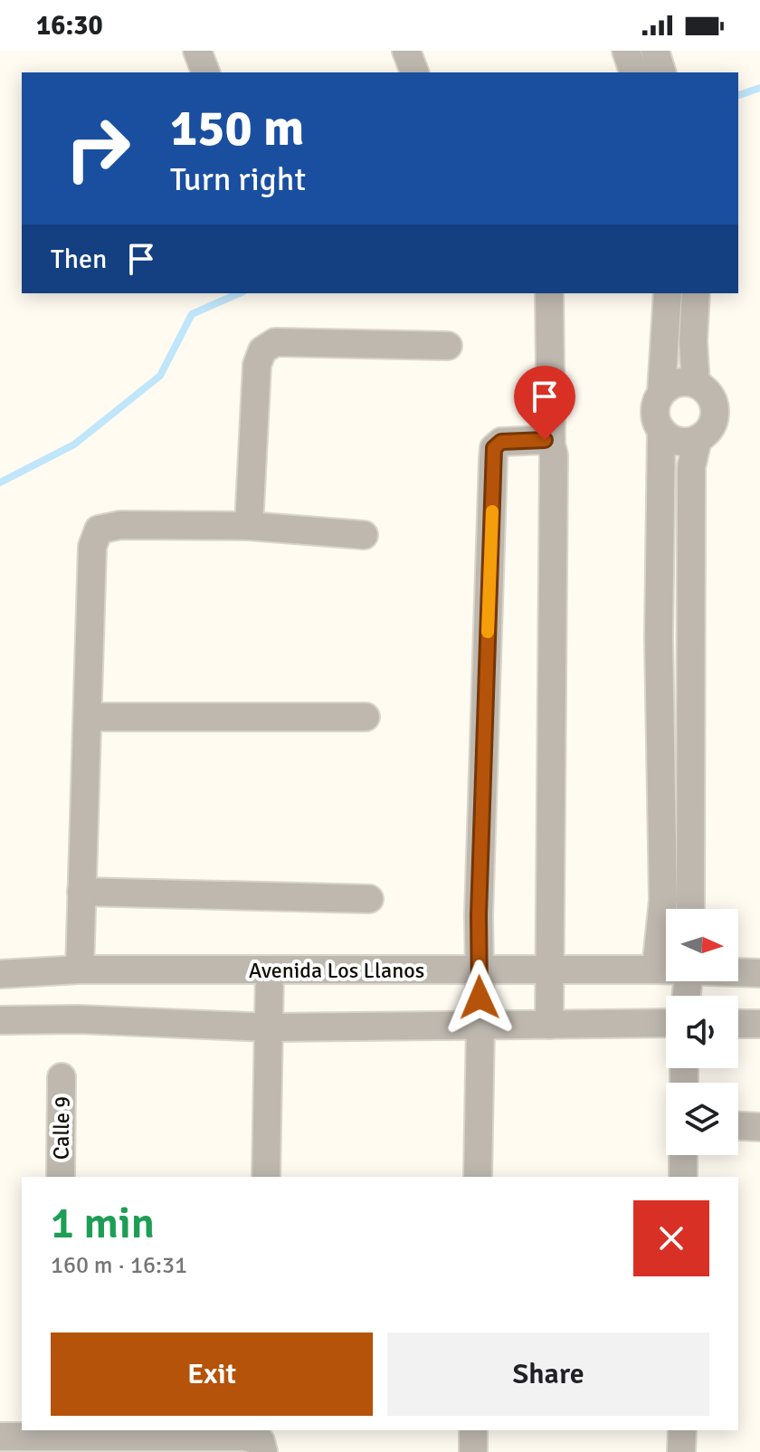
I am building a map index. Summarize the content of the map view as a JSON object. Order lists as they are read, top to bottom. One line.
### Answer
{"streets":{"street":["Avenida Los Llanos","Calle 9"]},"north":"right","page":{"status":"16:30","turn":["150 m","Turn right"],"then":"Then","heading":["1 min","160 m · 16:31"],"buttons":["Exit","Share"]}}
